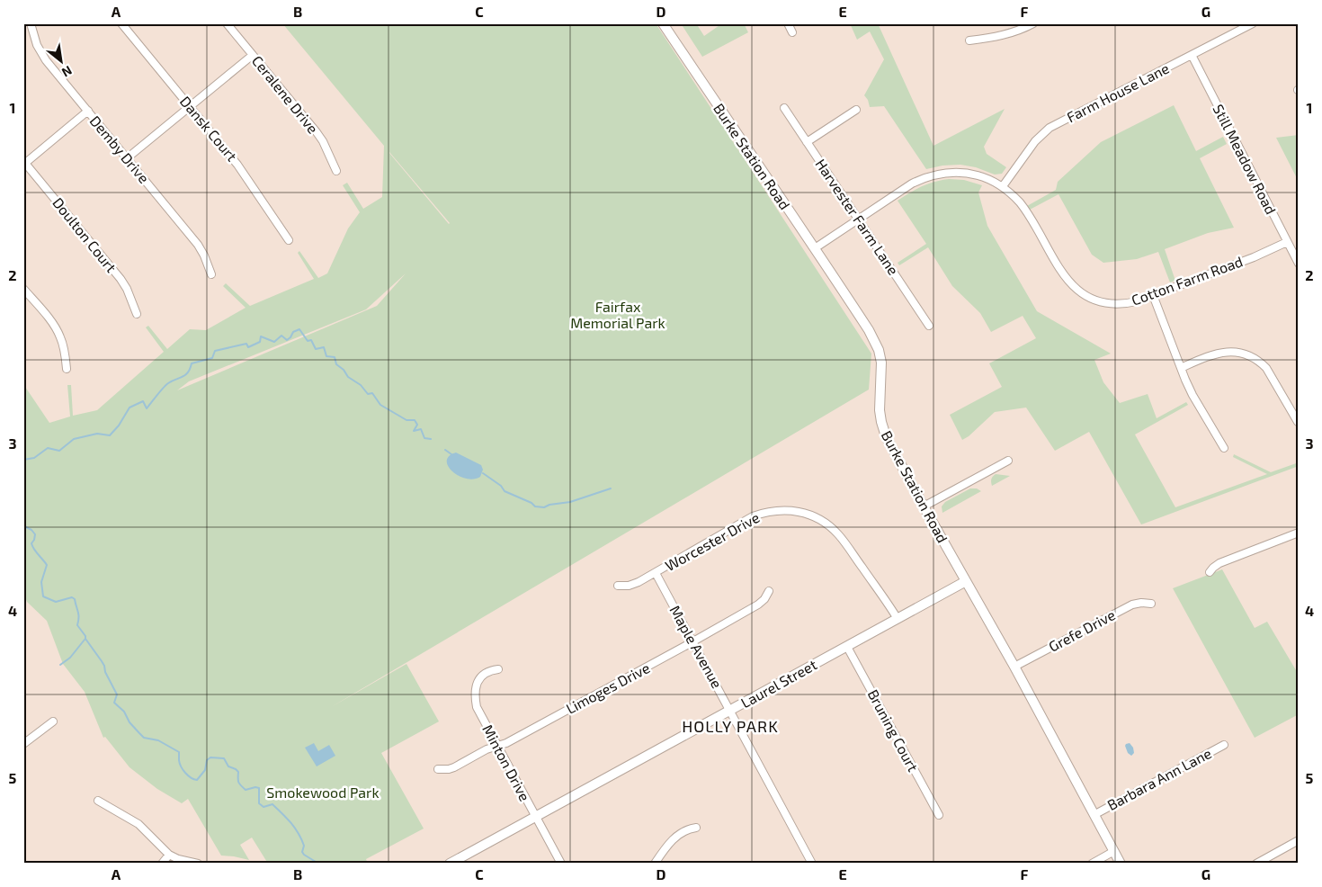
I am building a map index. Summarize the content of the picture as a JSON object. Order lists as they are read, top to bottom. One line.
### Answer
{"streets":{"street":["Farm House Lane","Ceralene Drive","Dansk Court","Demby Drive","Burke Station Road","Still Meadow Road","Harvester Farm Lane","Doulton Court","Cotton Farm Road","Worcester Drive","Grefe Drive","Maple Avenue","Laurel Street","Limoges Drive","Bruning Court","Minton Drive","Barbara Ann Lane"]},"crossings":[["Farm House Lane","Still Meadow Road"],["Farm House Lane","Cotton Farm Road"],["Burke Station Road","Cotton Farm Road"],["Burke Station Road","Grefe Drive"],["Burke Station Road","Laurel Street"],["Burke Station Road","Barbara Ann Lane"],["Still Meadow Road","Cotton Farm Road"],["Harvester Farm Lane","Cotton Farm Road"],["Worcester Drive","Maple Avenue"],["Worcester Drive","Laurel Street"],["Maple Avenue","Laurel Street"],["Maple Avenue","Limoges Drive"],["Laurel Street","Bruning Court"],["Laurel Street","Minton Drive"],["Limoges Drive","Minton Drive"]],"districts":["HOLLY PARK"],"parks":["Fairfax Memorial Park","Smokewood Park"],"north":"bottom right","grid":{"columns":["A","B","C","D","E","F","G"],"rows":["1","2","3","4","5"]}}
